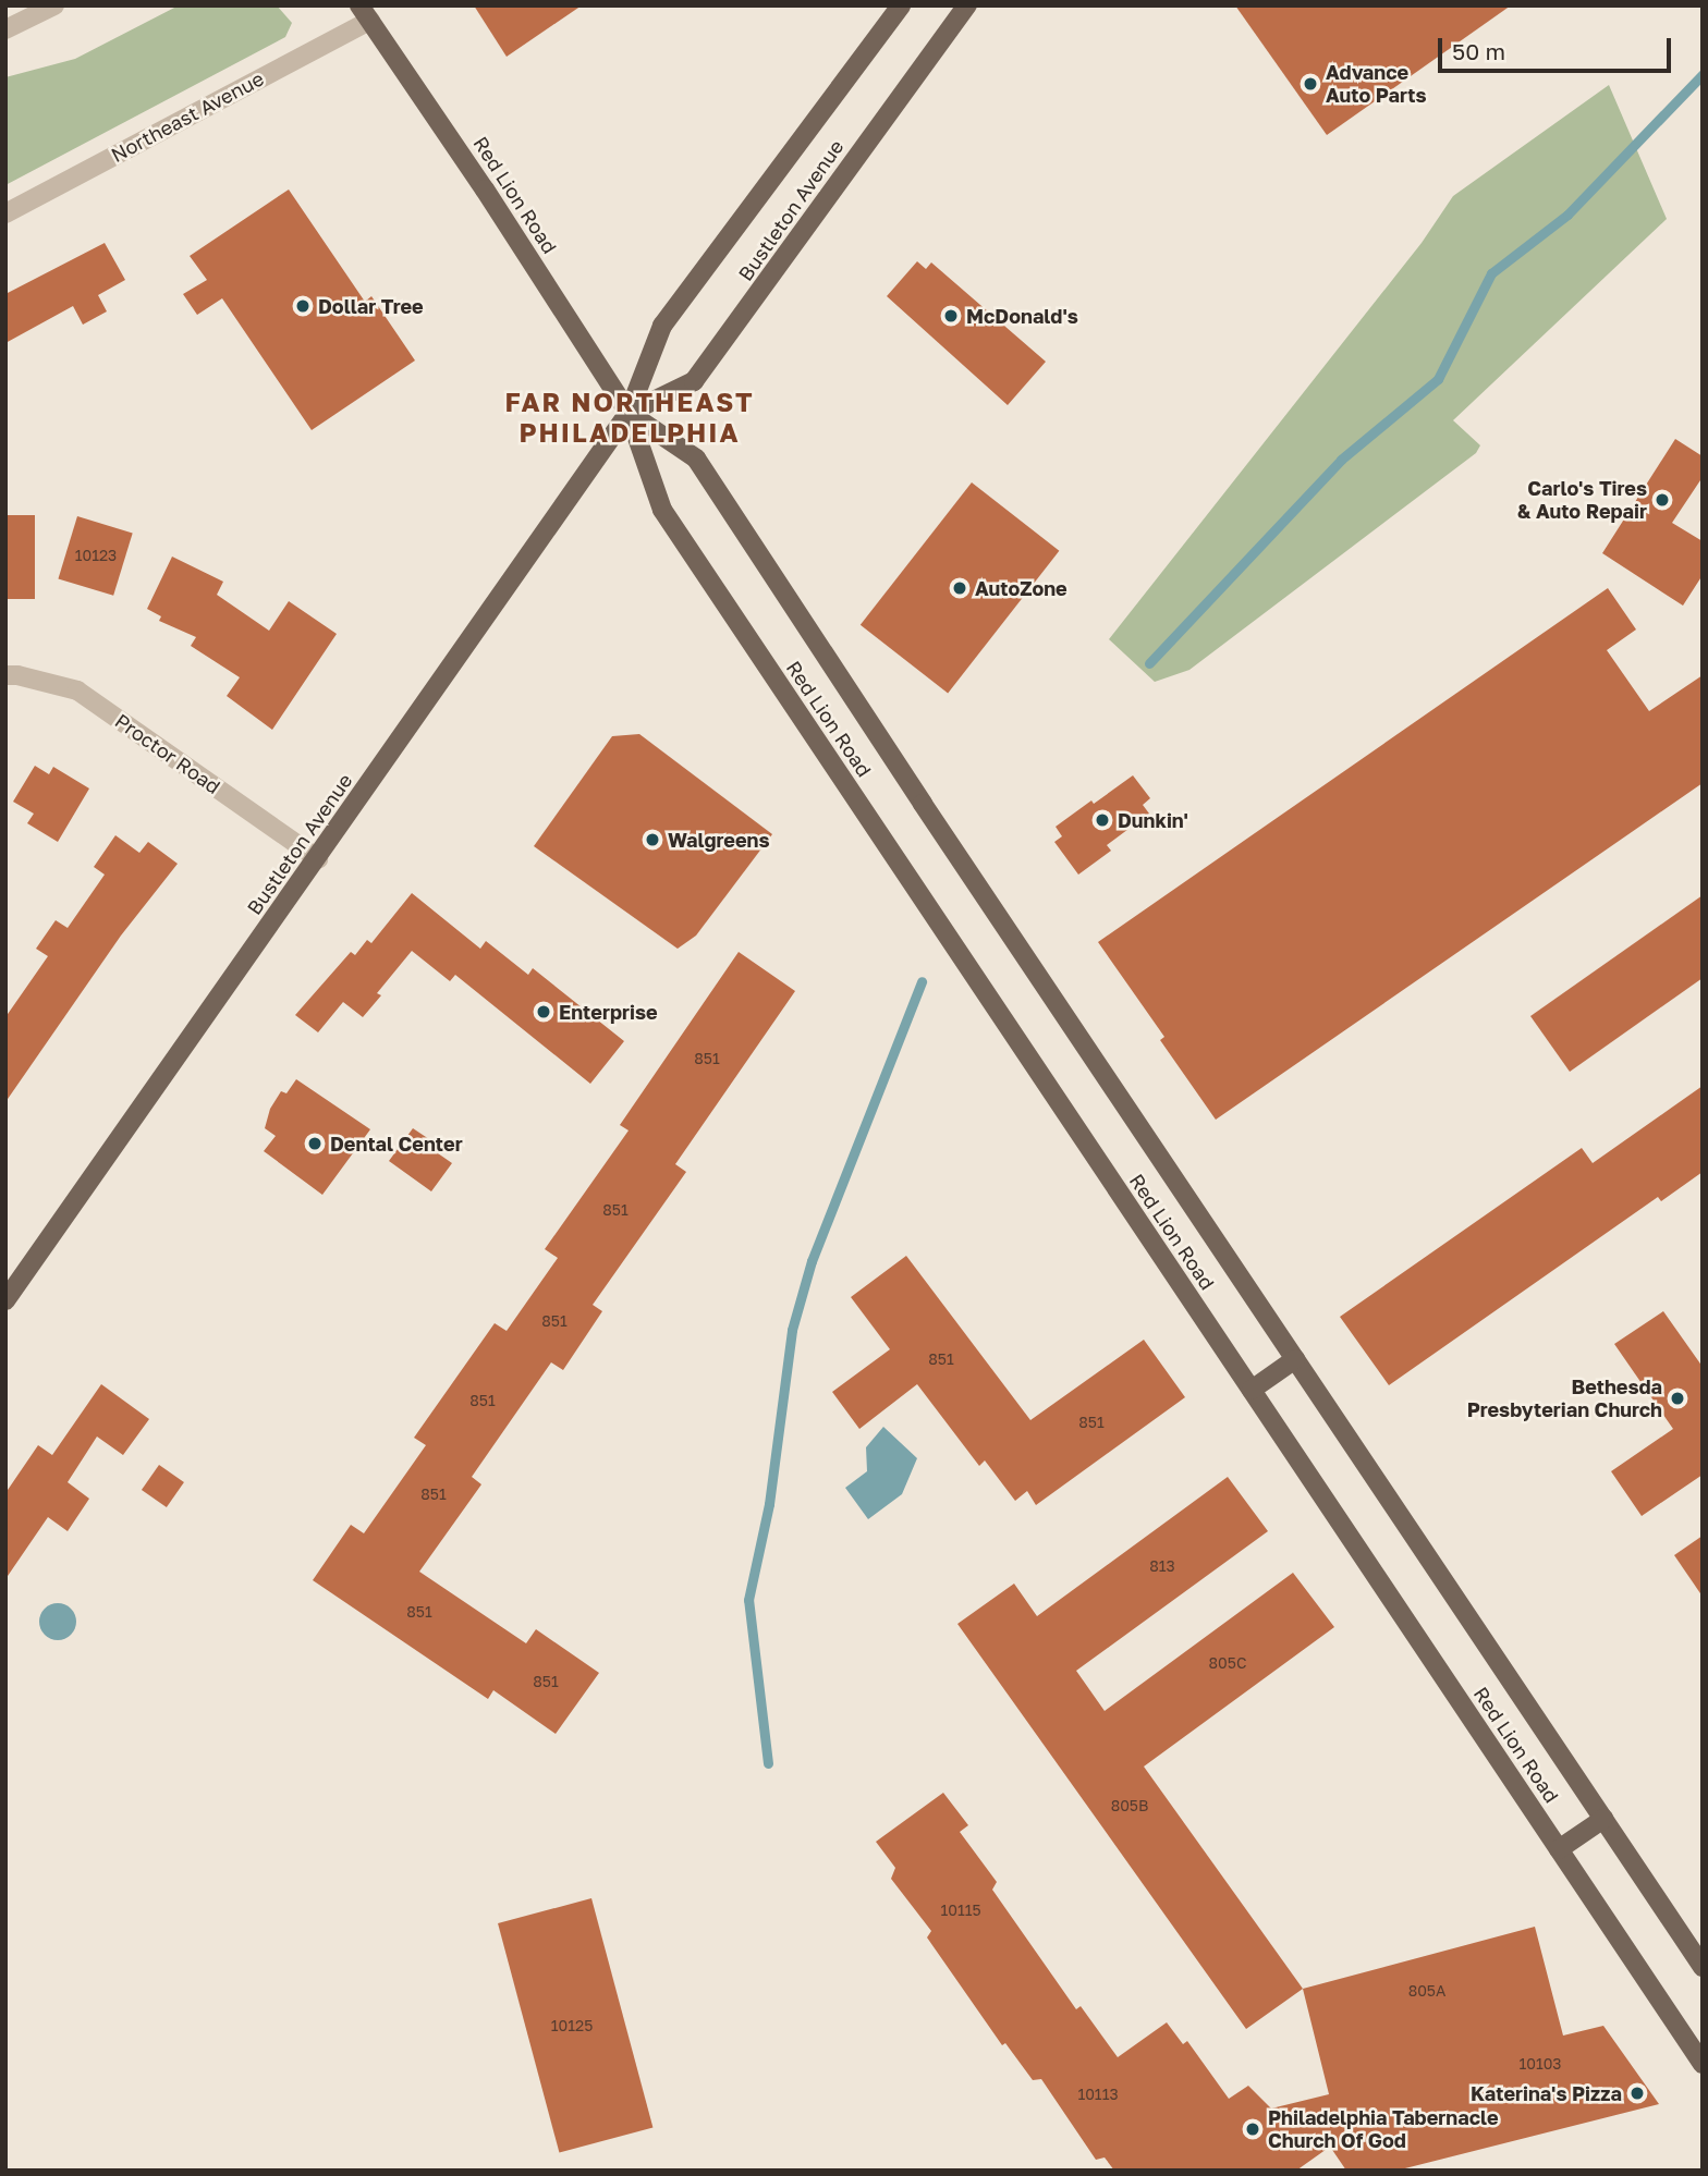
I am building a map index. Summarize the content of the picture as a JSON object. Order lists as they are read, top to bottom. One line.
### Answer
{"streets":{"main road":["Red Lion Road","Bustleton Avenue"],"street":["Northeast Avenue","Proctor Road"]},"crossings":[["Northeast Avenue","Red Lion Road"],["Red Lion Road","Bustleton Avenue"],["Bustleton Avenue","Proctor Road"]],"districts":["FAR NORTHEAST PHILADELPHIA"],"places":["Advance Auto Parts","Dollar Tree","McDonald's","Carlo's Tires & Auto Repair","AutoZone","Dunkin'","Walgreens","Enterprise","Dental Center","Bethesda Presbyterian Church","Katerina's Pizza","Philadelphia Tabernacle Church Of God"],"house_numbers":["10123","851","851","851","851","851","851","851","813","851","805C","851","805B","10115","805A","10125","10103","10113"],"scale_bar":"50 m"}
